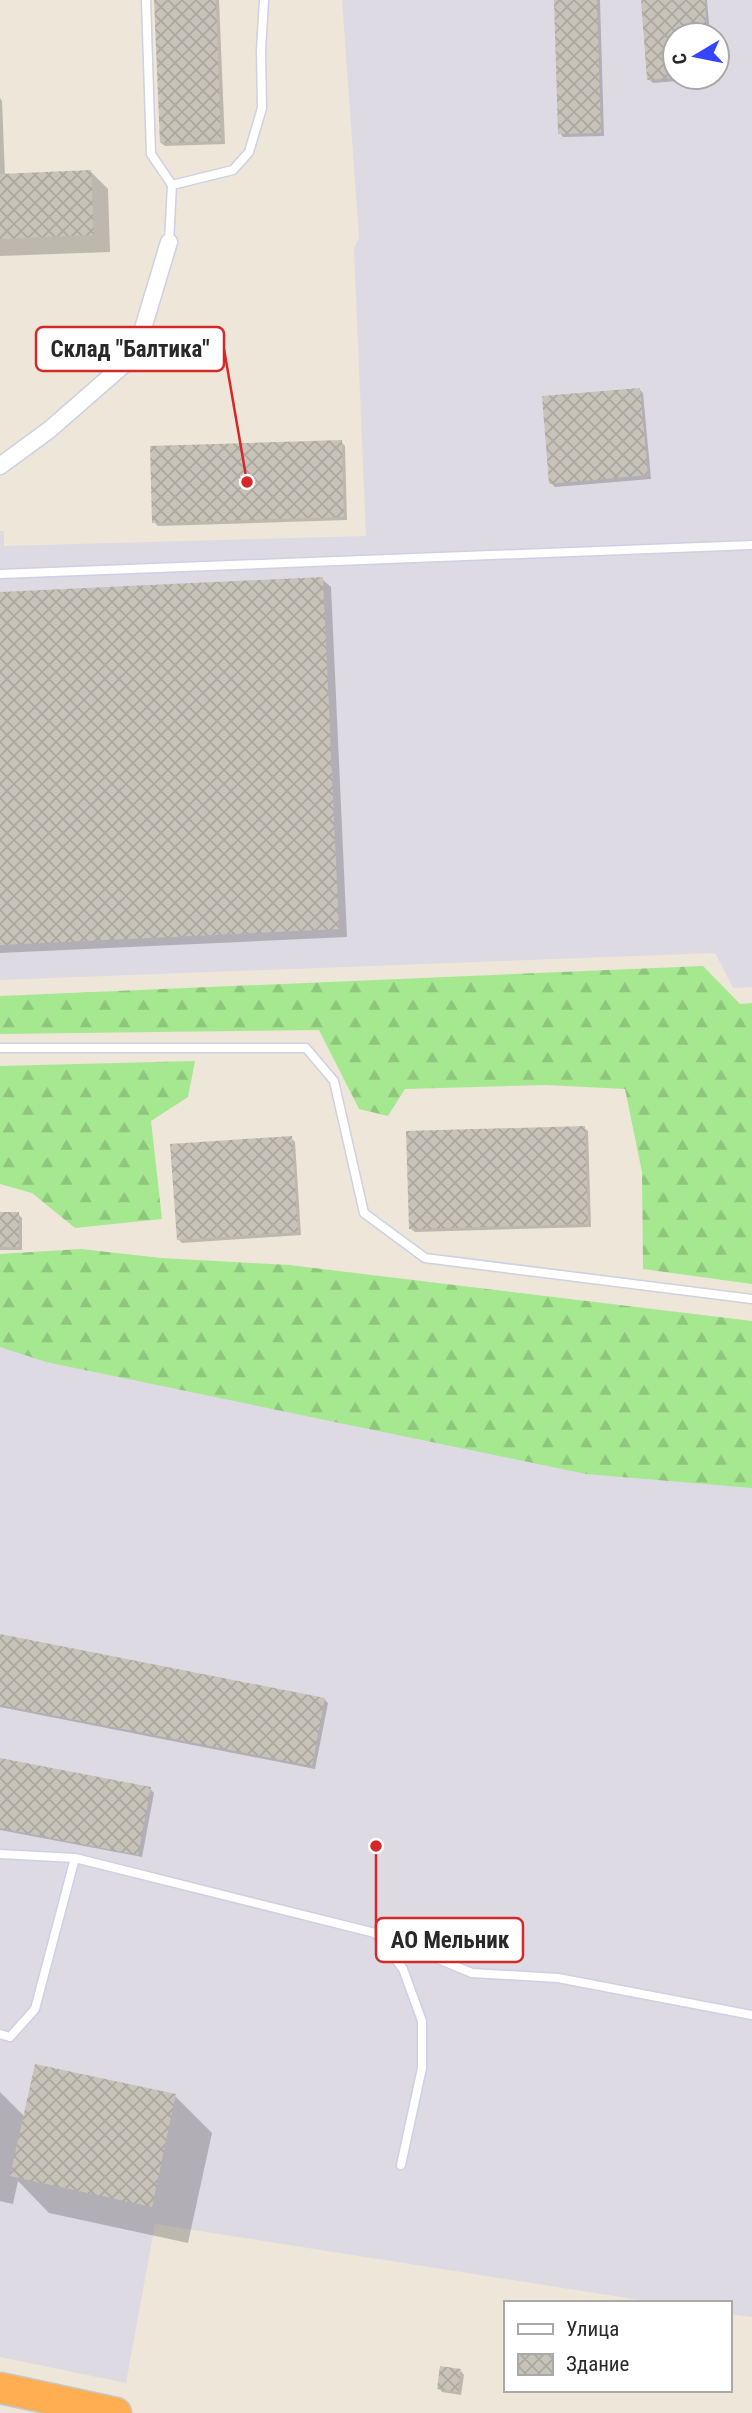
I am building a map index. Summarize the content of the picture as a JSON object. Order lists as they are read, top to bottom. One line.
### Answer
{"places":["Склад \"Балтика\"","АО Мельник"],"legend":["Улица","Здание"],"north":"left"}
